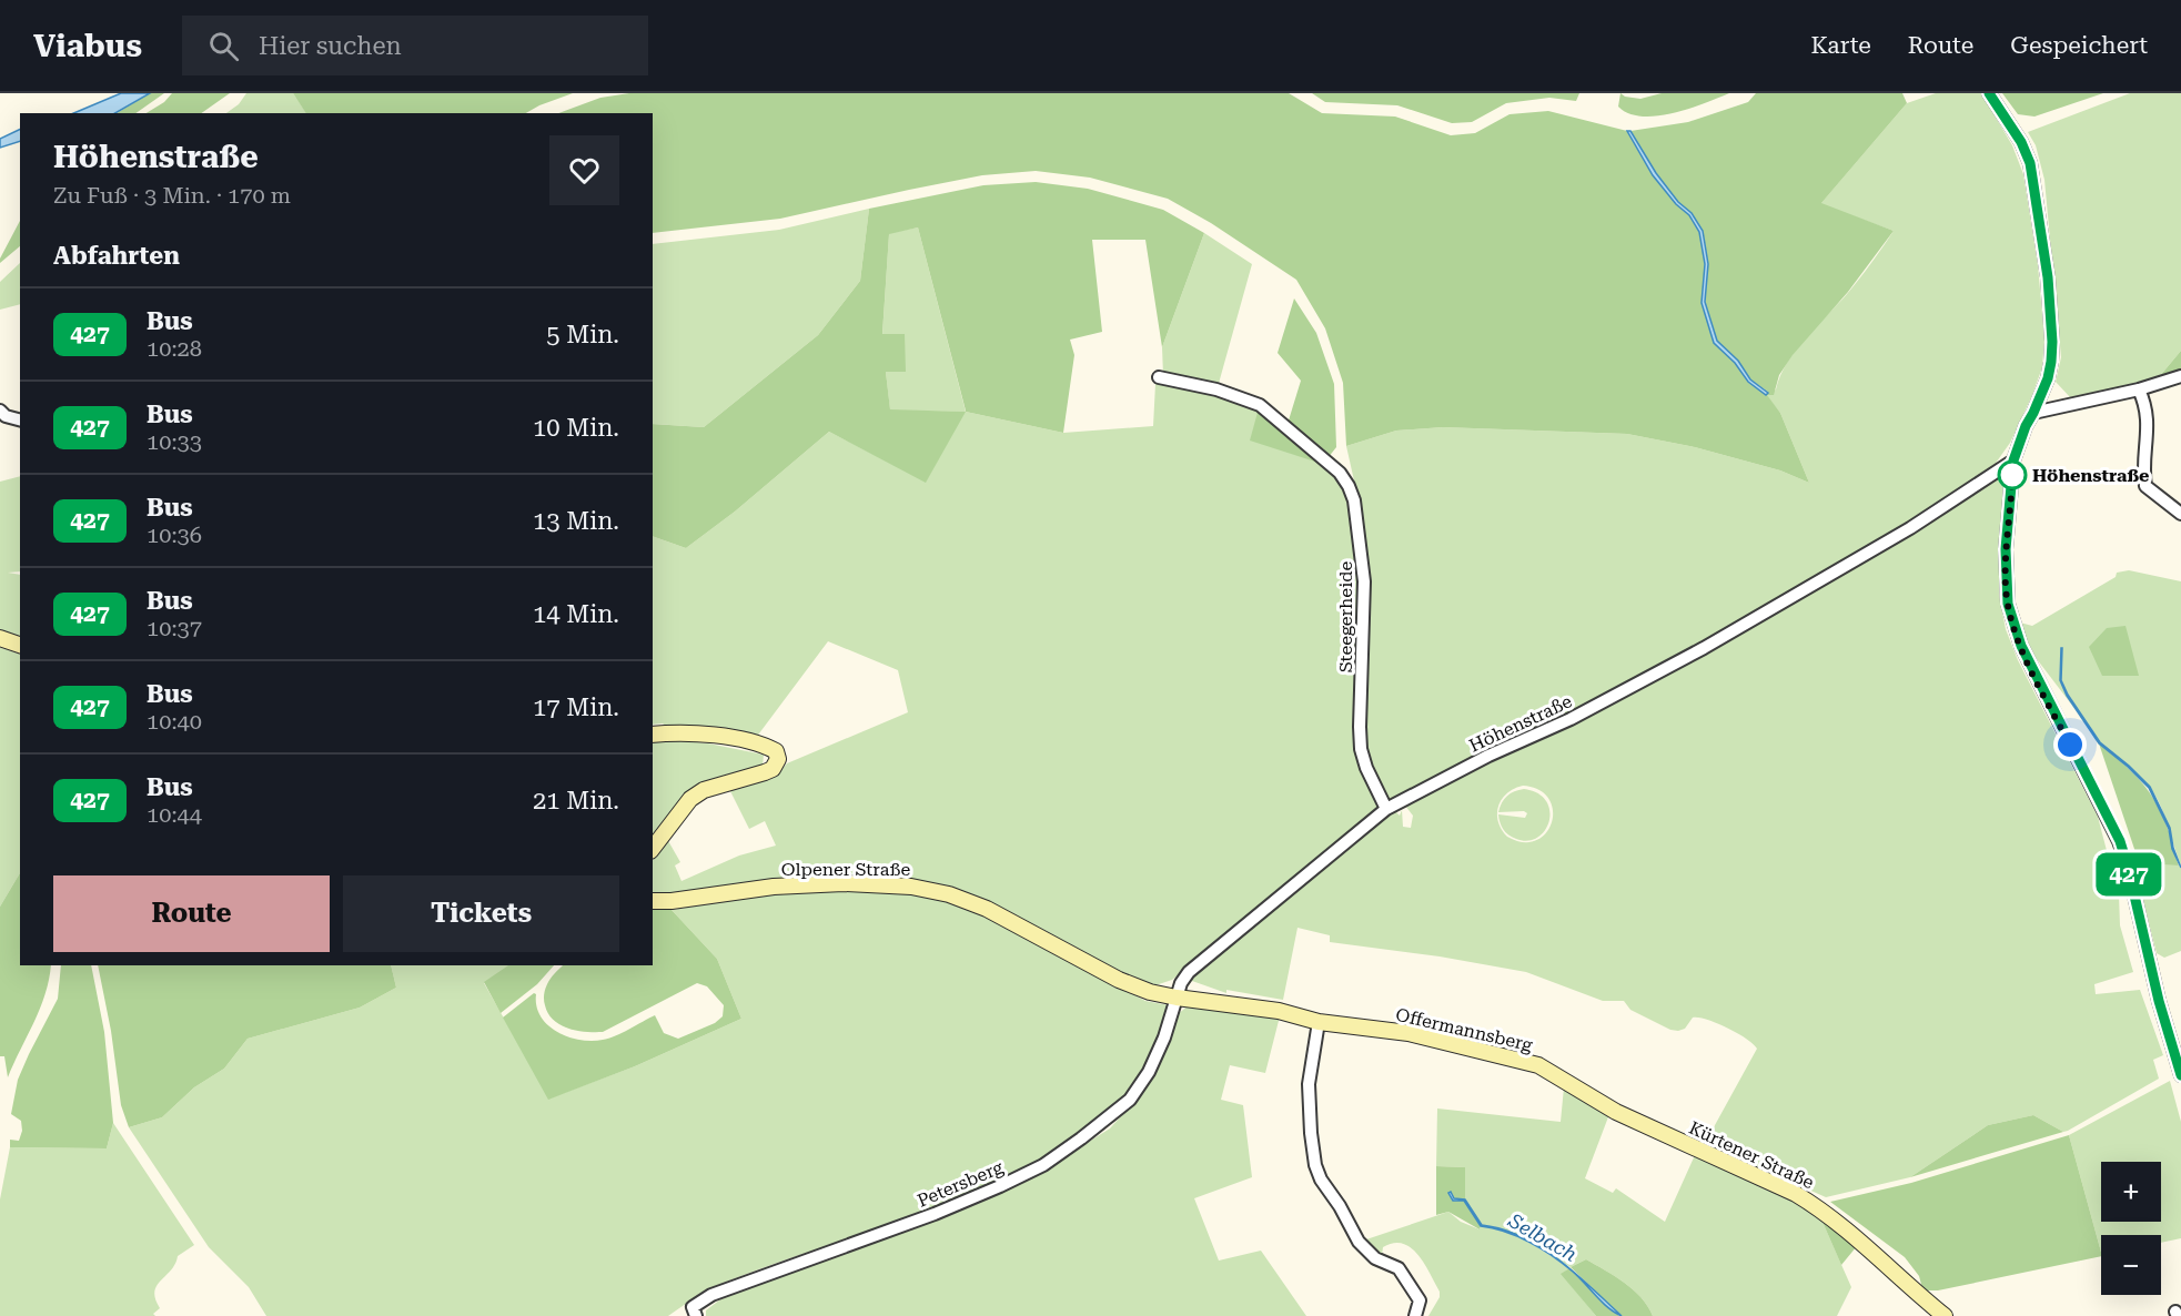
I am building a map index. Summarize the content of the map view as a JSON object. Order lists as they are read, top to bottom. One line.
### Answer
{"streets":{"street":["Steegerheide","Höhenstraße","Olpener Straße","Offermannsberg","Kürtener Straße","Petersberg"]},"crossings":[["Steegerheide","Höhenstraße"],["Höhenstraße","Olpener Straße"],["Höhenstraße","Offermannsberg"],["Höhenstraße","Petersberg"],["Olpener Straße","Offermannsberg"],["Olpener Straße","Petersberg"],["Offermannsberg","Kürtener Straße"],["Offermannsberg","Petersberg"]],"water":["Selbach"],"places":["Höhenstraße"],"lines":["bus line 427"],"page":{"header":"Viabus","search":"Hier suchen","nav":["Karte","Route","Gespeichert"],"on_map":"427","heading":[["Höhenstraße","Zu Fuß · 3 Min. · 170 m"],"Abfahrten"],"list":[{"mark":"427","name":"Bus","note":"10:28","value":"5 Min."},{"mark":"427","name":"Bus","note":"10:33","value":"10 Min."},{"mark":"427","name":"Bus","note":"10:36","value":"13 Min."},{"mark":"427","name":"Bus","note":"10:37","value":"14 Min."},{"mark":"427","name":"Bus","note":"10:40","value":"17 Min."},{"mark":"427","name":"Bus","note":"10:44","value":"21 Min."}],"buttons":["Route","Tickets"],"map_buttons":["+","−"]}}
